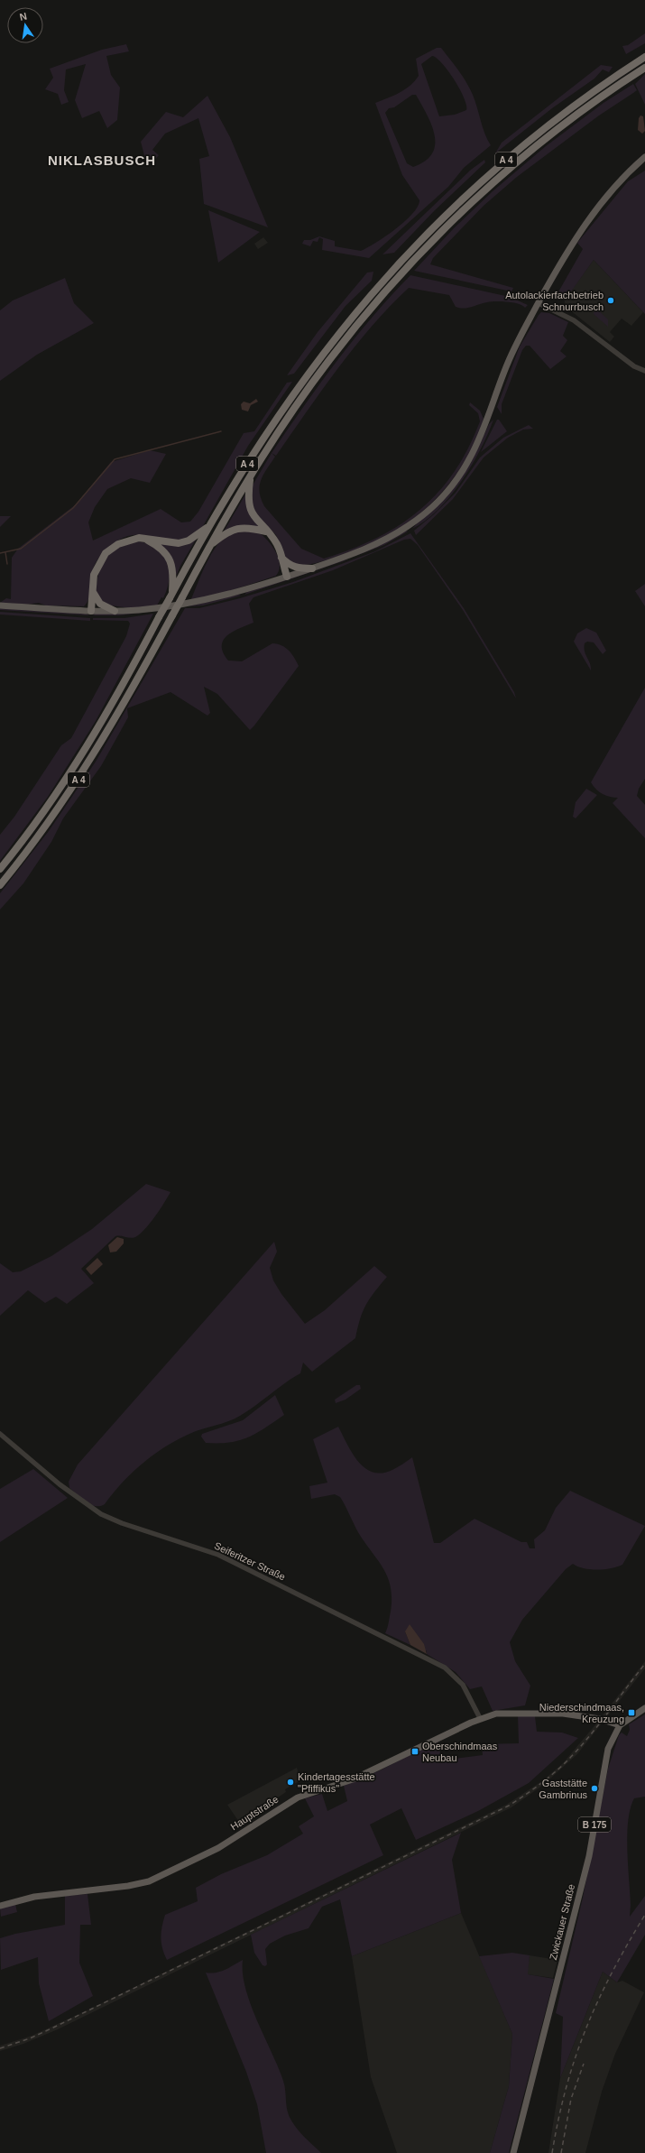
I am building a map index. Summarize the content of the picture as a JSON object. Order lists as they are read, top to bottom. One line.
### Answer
{"streets":{"highway":["A 4"],"main road":["Hauptstraße","B 175","Zwickauer Straße"],"street":["Seiferitzer Straße"]},"crossings":[["Seiferitzer Straße","Hauptstraße"],["Hauptstraße","Zwickauer Straße"]],"districts":["NIKLASBUSCH"],"places":{"other":["Autolackierfachbetrieb Schnurrbusch","Kindertagesstätte \"Pfiffikus\"","Gaststätte Gambrinus"],"transit":["Niederschindmaas, Kreuzung","Oberschindmaas Neubau"]},"north":"top"}
